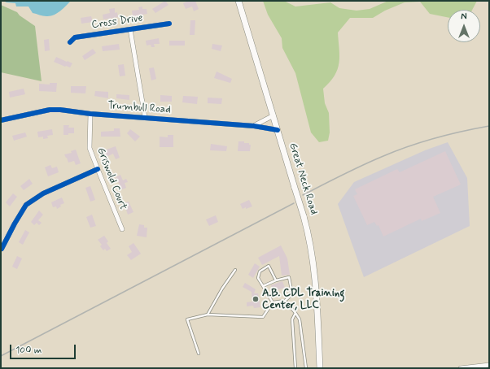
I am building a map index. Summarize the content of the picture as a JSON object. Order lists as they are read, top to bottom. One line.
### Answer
{"streets":{"main road":["Great Neck Road"],"street":["Cross Drive","Trumbull Road","Griswold Court"]},"crossings":[["Trumbull Road","Griswold Court"],["Trumbull Road","Great Neck Road"]],"places":["A.B. CDL Training Center, LLC"],"scale_bar":"100 m","north":"top"}
